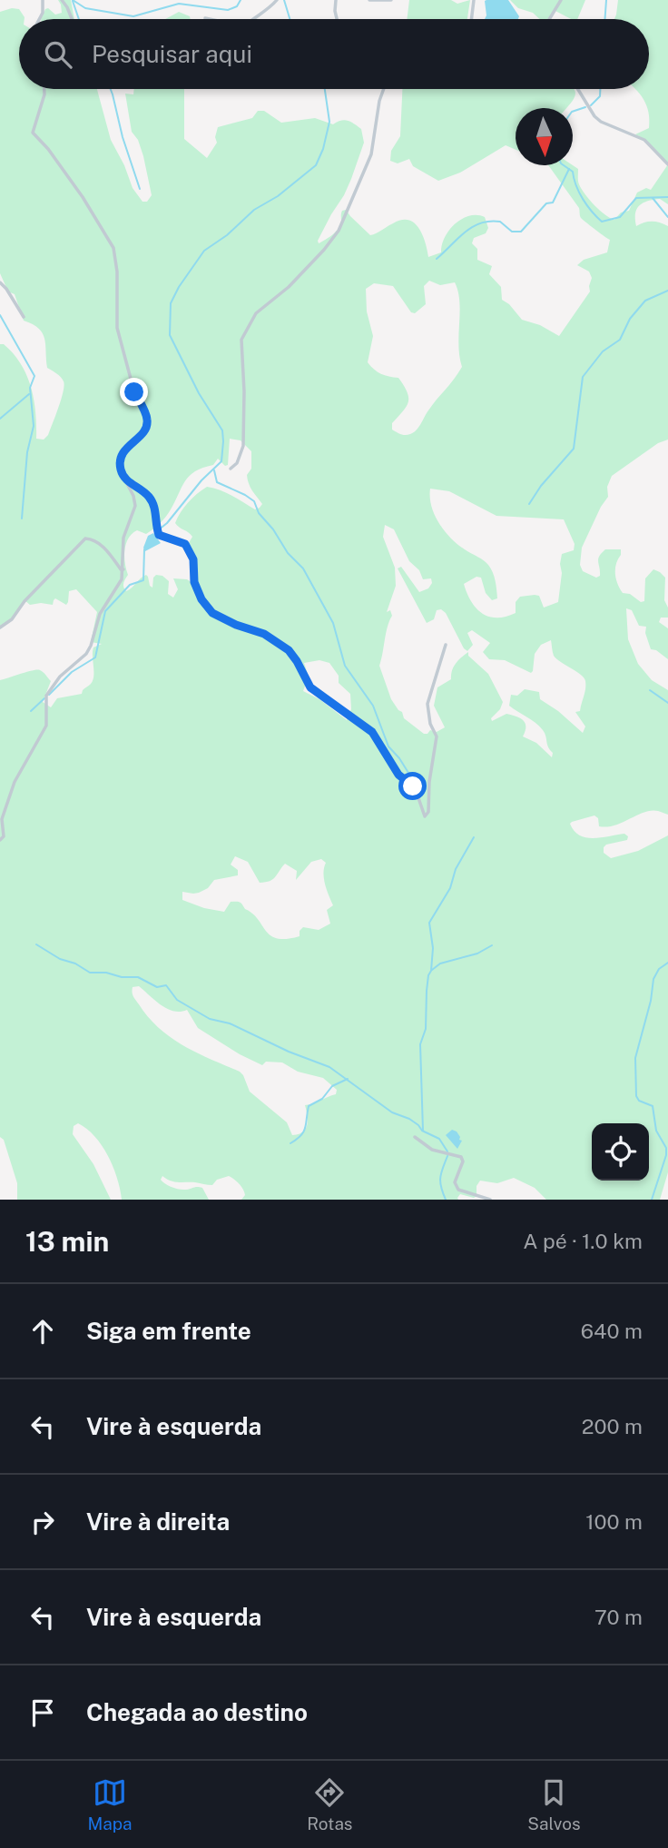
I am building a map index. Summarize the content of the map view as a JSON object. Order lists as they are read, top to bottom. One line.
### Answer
{"north":"bottom","page":{"search":"Pesquisar aqui","heading":["13 min","A pé · 1.0 km"],"list":[["Siga em frente","640 m"],["Vire à esquerda","200 m"],["Vire à direita","100 m"],["Vire à esquerda","70 m"],"Chegada ao destino"],"nav":["Mapa","Rotas","Salvos"]}}
